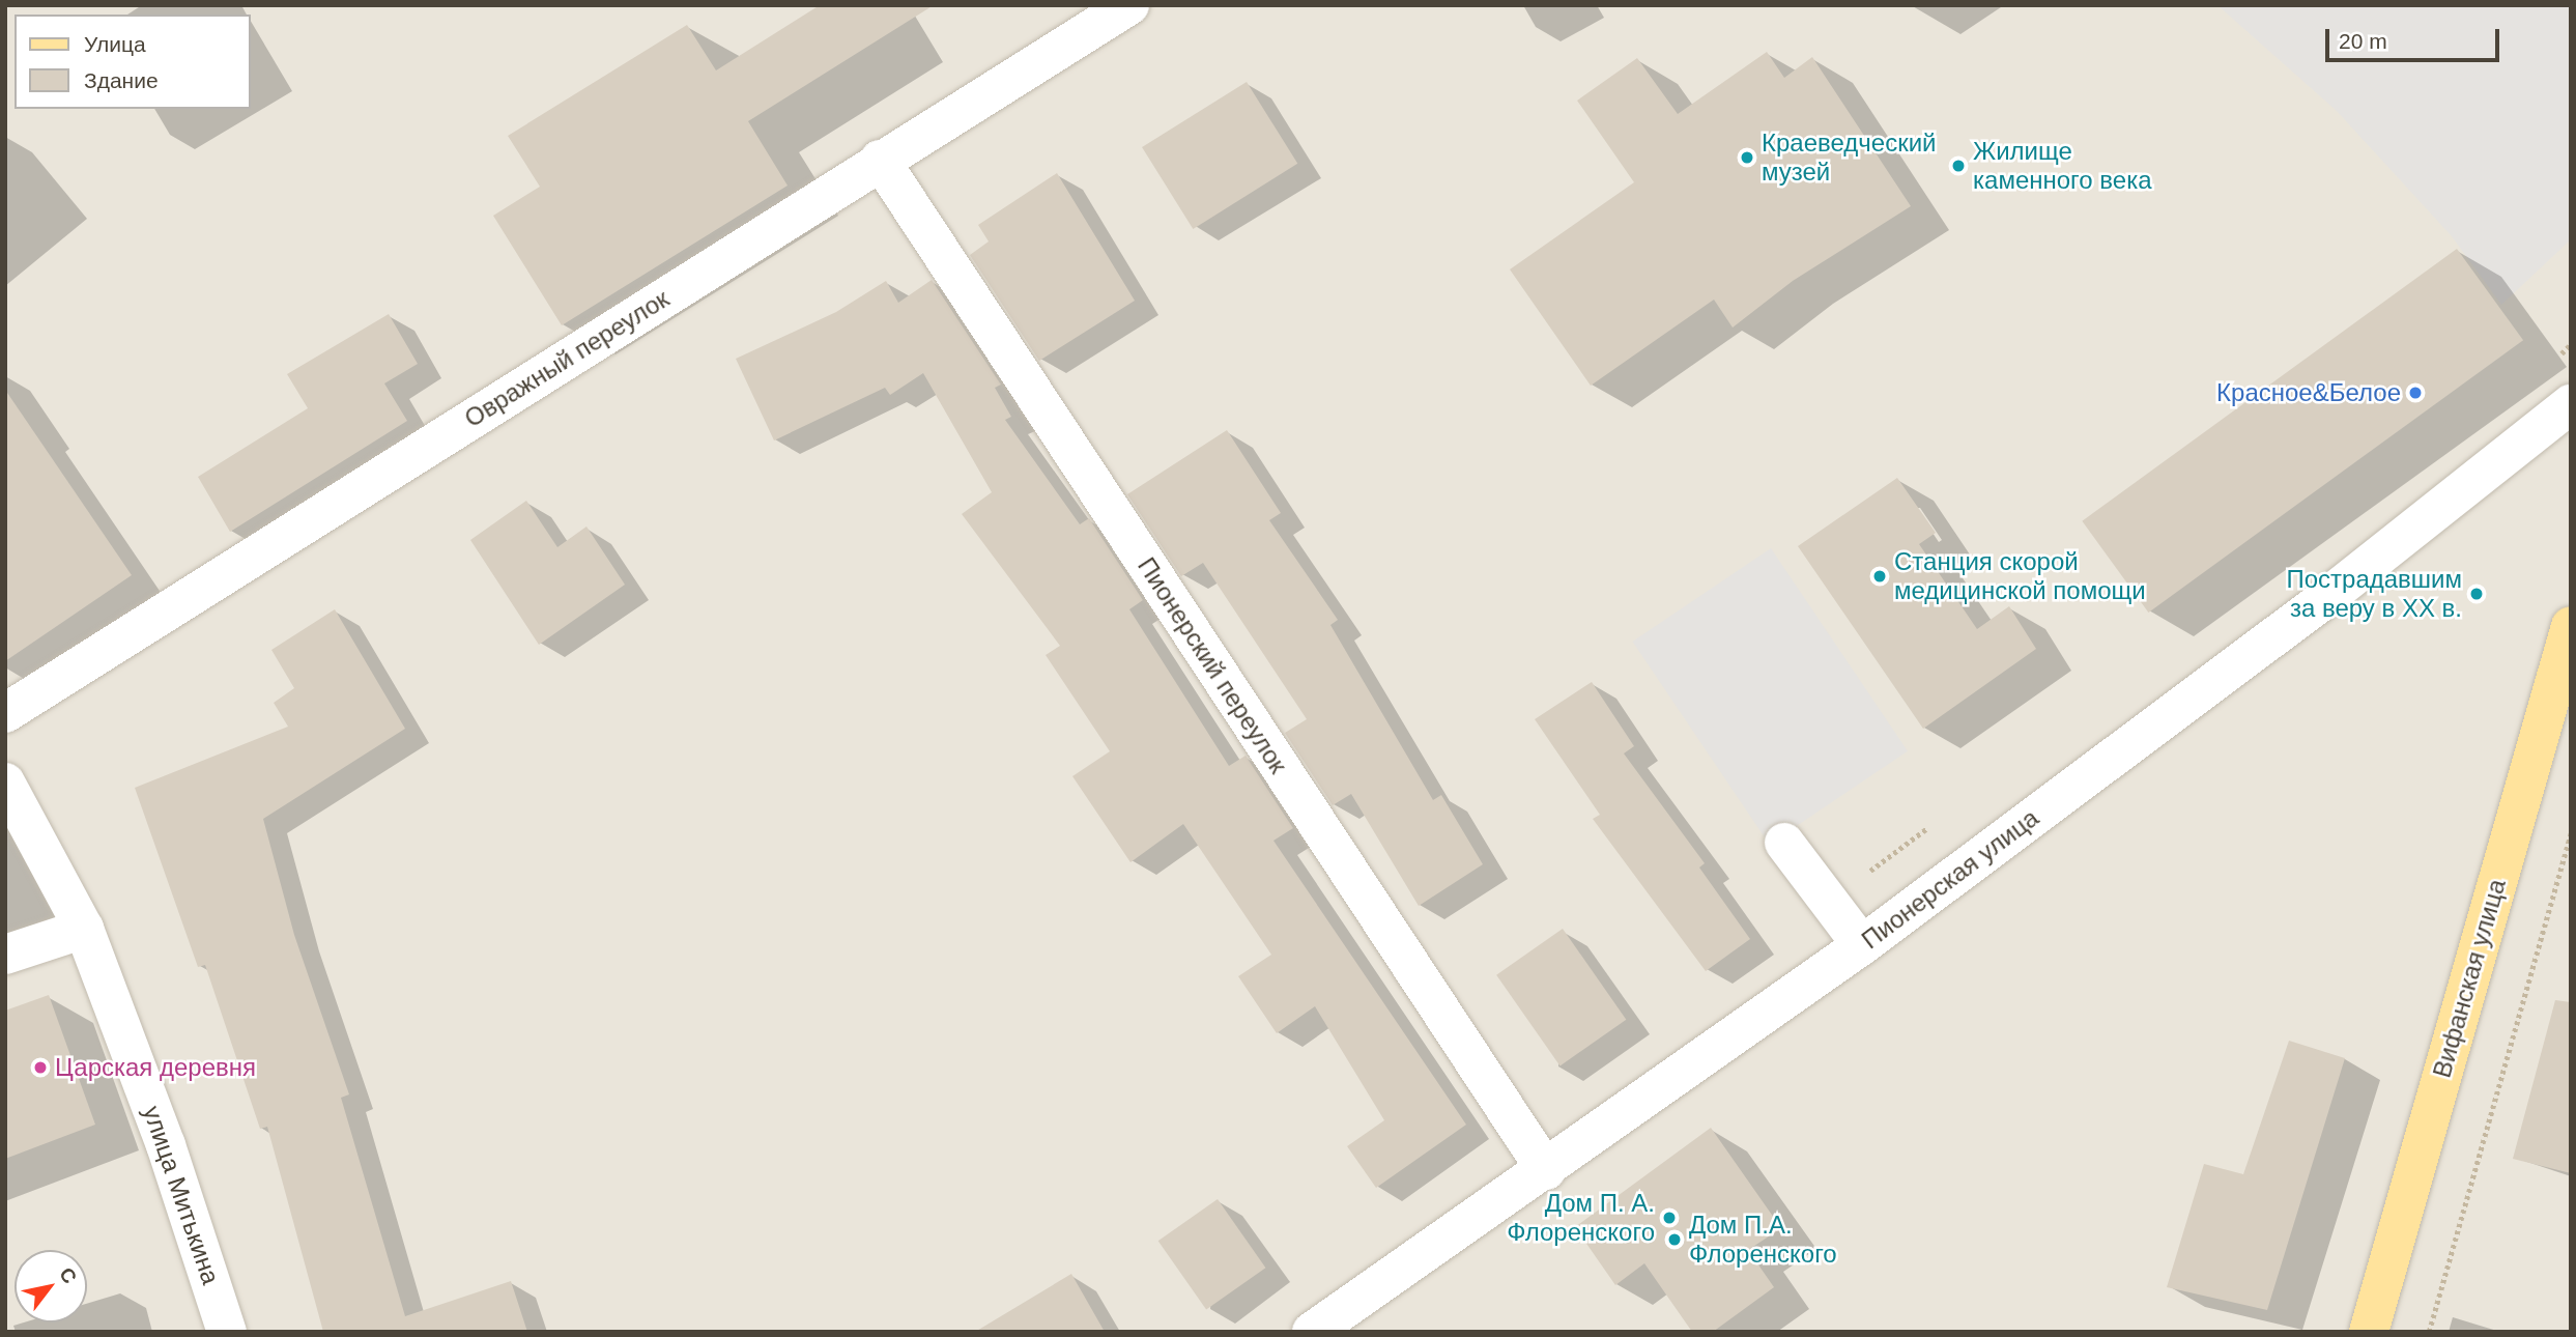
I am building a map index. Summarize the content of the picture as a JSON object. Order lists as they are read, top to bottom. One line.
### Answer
{"streets":{"main road":["Вифанская улица"],"street":["Овражный переулок","Пионерский переулок","Пионерская улица","улица Митькина"]},"crossings":[["Овражный переулок","Пионерский переулок"],["Пионерский переулок","Пионерская улица"]],"places":["Краеведческий музей","Жилище каменного века","Красное&Белое","Станция скорой медицинской помощи","Пострадавшим за веру в XX в.","Царская деревня","Дом П. А. Флоренского","Дом П.А. Флоренского"],"legend":["Улица","Здание"],"scale_bar":"20 m","north":"top right"}
